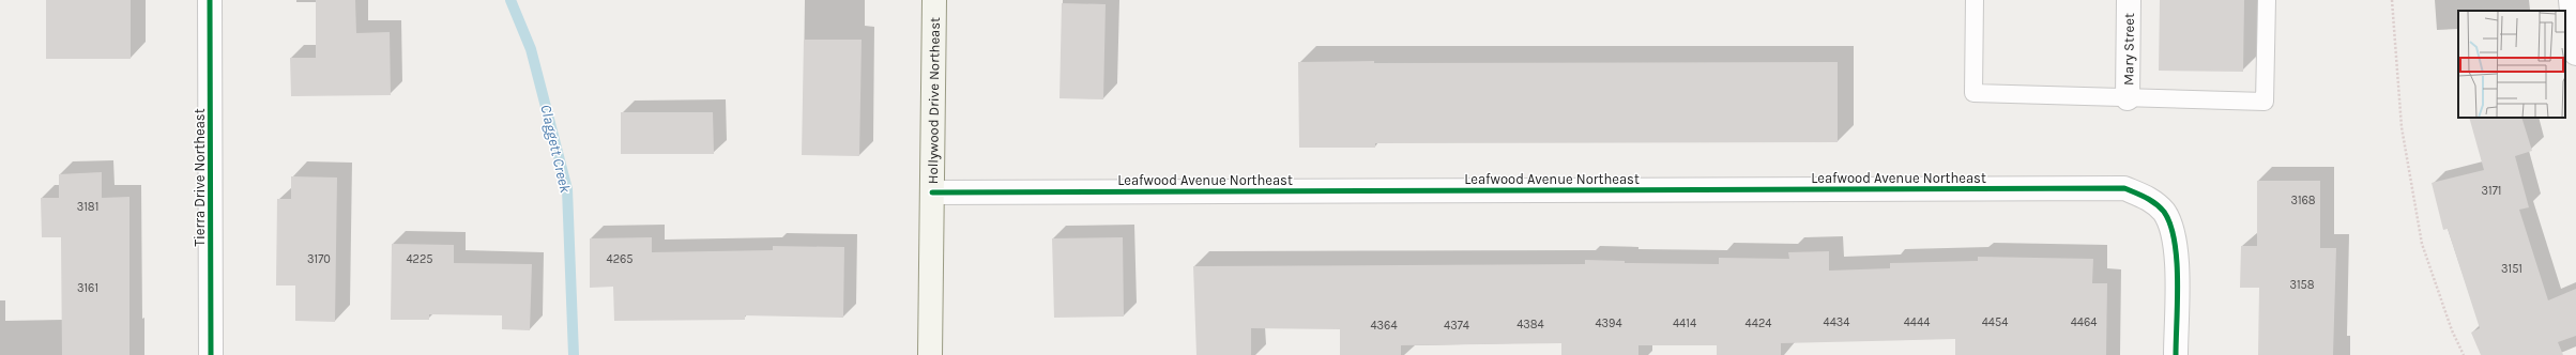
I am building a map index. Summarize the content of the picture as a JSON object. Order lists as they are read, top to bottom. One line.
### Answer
{"streets":{"street":["Mary Street","Hollywood Drive Northeast","Tierra Drive Northeast","Leafwood Avenue Northeast"]},"crossings":[["Hollywood Drive Northeast","Leafwood Avenue Northeast"]],"water":["Claggett Creek"],"house_numbers":["3171","3168","3181","3170","4225","4265","3151","3158","3161","4434","4444","4454","4464","4394","4414","4424","4384","4364","4374"]}
